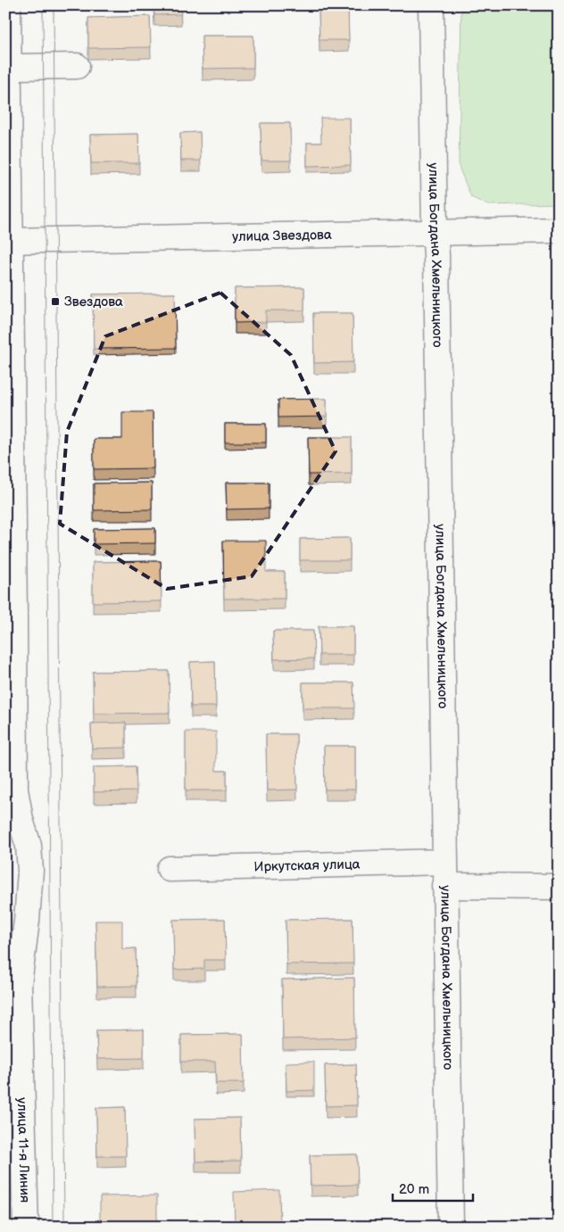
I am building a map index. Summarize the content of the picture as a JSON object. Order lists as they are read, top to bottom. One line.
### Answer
{"streets":{"street":["улица Звездова","улица Богдана Хмельницкого","Иркутская улица","улица 11-я Линия"]},"crossings":[["улица Звездова","улица Богдана Хмельницкого"],["улица Звездова","улица 11-я Линия"],["улица Богдана Хмельницкого","Иркутская улица"]],"places":{"transit":["Звездова"]},"scale_bar":"20 m"}
